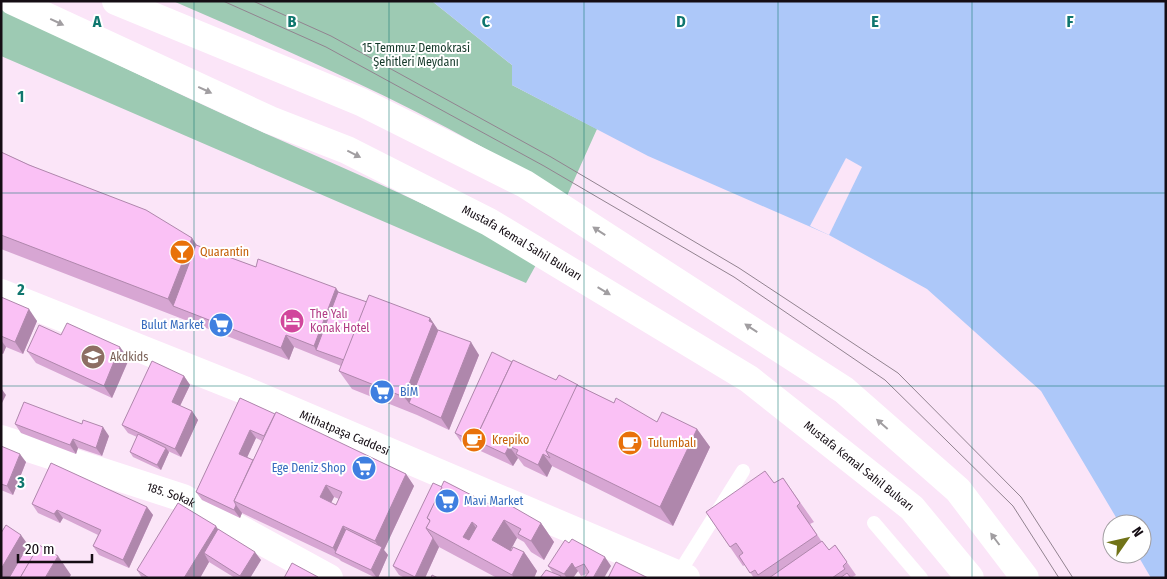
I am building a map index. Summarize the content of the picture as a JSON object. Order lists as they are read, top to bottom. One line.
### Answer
{"streets":{"main road":["Mustafa Kemal Sahil Bulvarı","Mithatpaşa Caddesi","185. Sokak"]},"parks":["15 Temmuz Demokrasi Şehitleri Meydanı"],"places":{"bar":["Quarantin"],"hotel":["The Yalı Konak Hotel"],"supermarket":["Bulut Market","BİM","Ege Deniz Shop","Mavi Market"],"school or university":["Akdkids"],"cafe":["Krepiko","Tulumbalı"]},"scale_bar":"20 m","north":"top right","grid":{"columns":["A","B","C","D","E","F"],"rows":["1","2","3"]}}
